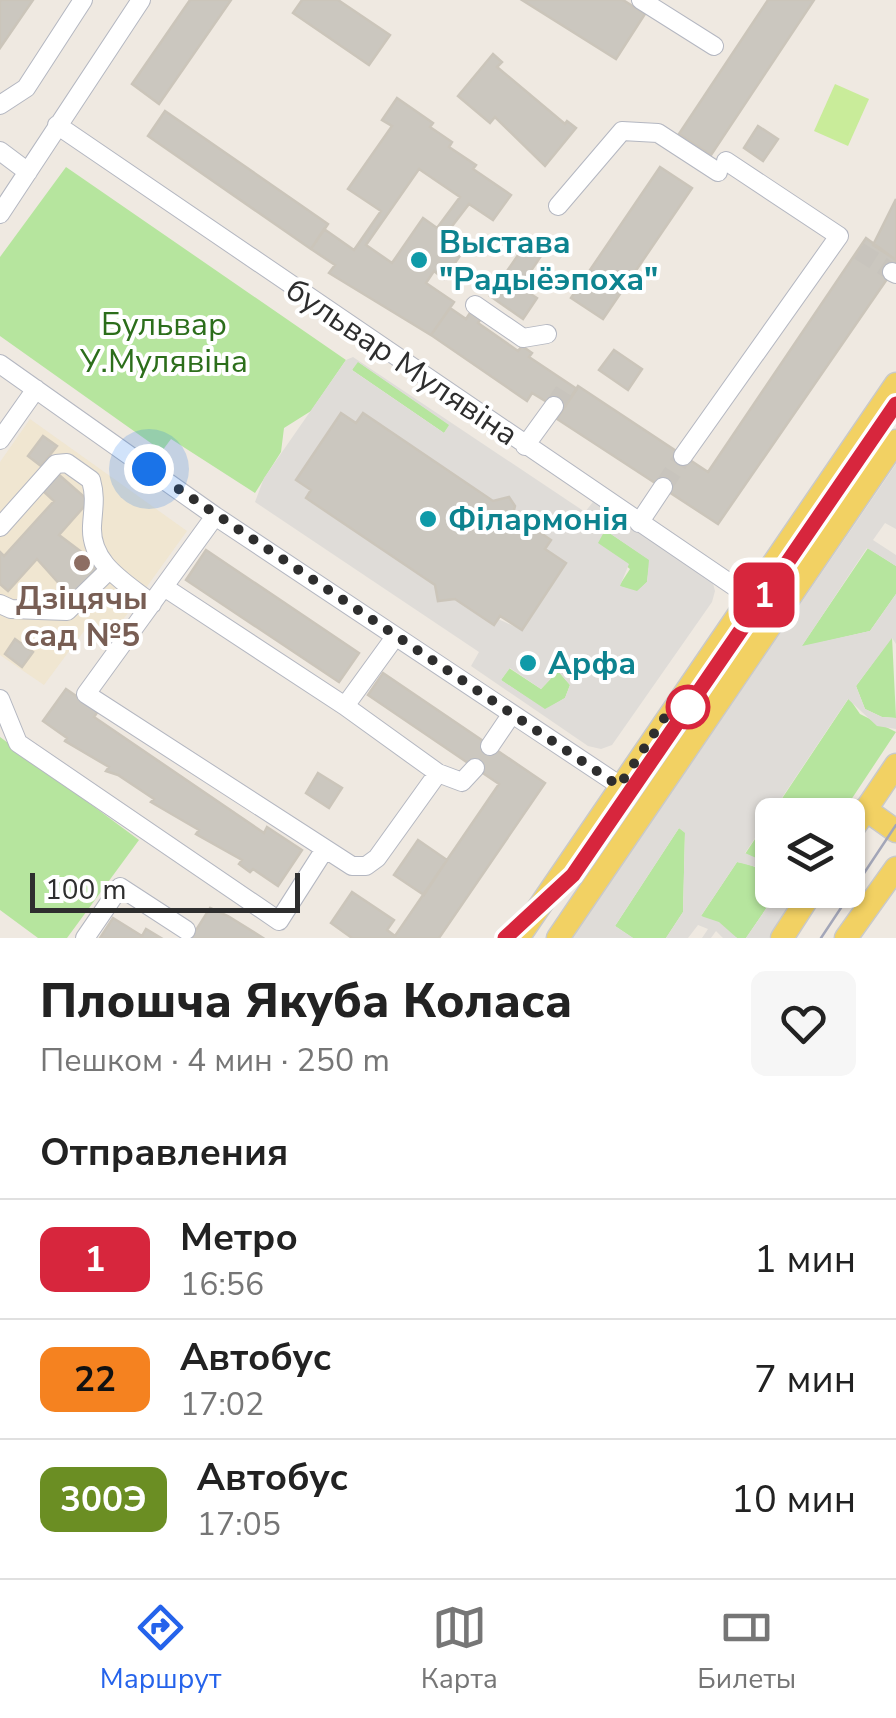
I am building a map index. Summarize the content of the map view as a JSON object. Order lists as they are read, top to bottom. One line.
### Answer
{"streets":{"street":["бульвар Мулявіна"]},"parks":["Бульвар У.Мулявіна"],"places":["Выстава \"Радыёэпоха\"","Філармонія","Дзіцячы сад №5","Арфа"],"lines":["metro line 1"],"scale_bar":"100 m","page":{"on_map":"1","scale":"100 m","heading":[["Плошча Якуба Коласа","Пешком · 4 мин · 250 m"],"Отправления"],"list":[{"mark":"1","name":"Метро","note":"16:56","value":"1 мин"},{"mark":"22","name":"Автобус","note":"17:02","value":"7 мин"},{"mark":"300Э","name":"Автобус","note":"17:05","value":"10 мин"}],"tabs":["Маршрут","Карта","Билеты"]}}
